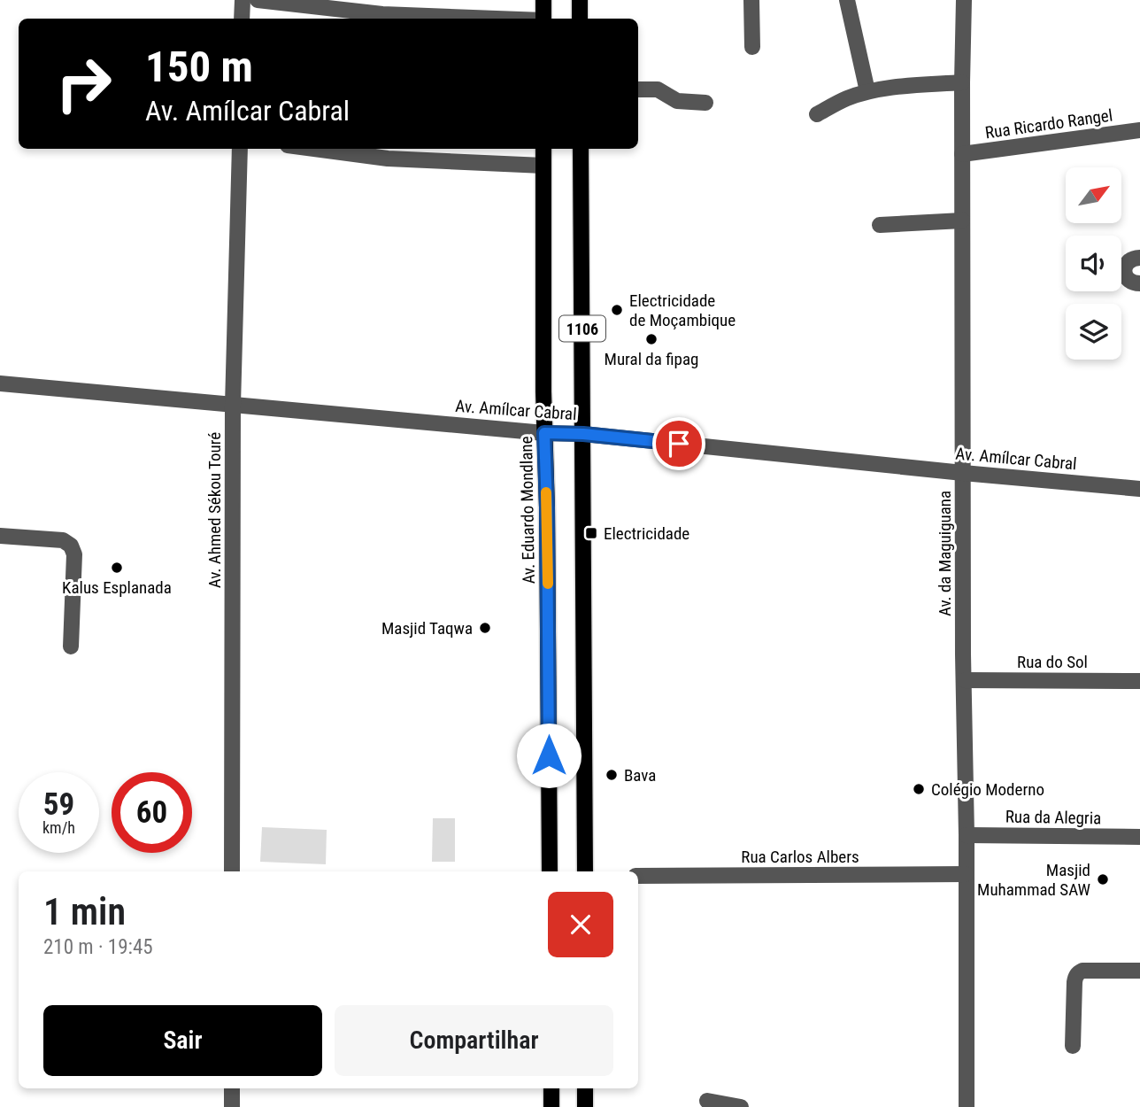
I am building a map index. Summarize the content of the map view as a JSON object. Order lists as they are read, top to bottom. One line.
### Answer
{"streets":{"main road":["1106","Av. Eduardo Mondlane"],"street":["Rua Ricardo Rangel","Av. Amílcar Cabral","Av. Ahmed Sékou Touré","Av. da Maguiguana","Rua do Sol","Rua da Alegria","Rua Carlos Albers"]},"crossings":[["Rua Ricardo Rangel","Av. da Maguiguana"],["1106","Av. Amílcar Cabral"],["Av. Amílcar Cabral","Av. Ahmed Sékou Touré"],["Av. Amílcar Cabral","Av. Eduardo Mondlane"],["Av. Amílcar Cabral","Av. da Maguiguana"],["Av. da Maguiguana","Rua do Sol"],["Av. da Maguiguana","Rua da Alegria"],["Av. da Maguiguana","Rua Carlos Albers"]],"places":{"other":["Electricidade de Moçambique","Mural da fipag","Kalus Esplanada","Masjid Taqwa","Bava","Colégio Moderno","Masjid Muhammad SAW"],"transit":["Electricidade"]},"north":"top right","page":{"turn":["150 m","Av. Amílcar Cabral"],"speed":"59 km/h","limit":"60","heading":["1 min","210 m · 19:45"],"buttons":["Sair","Compartilhar"]}}
